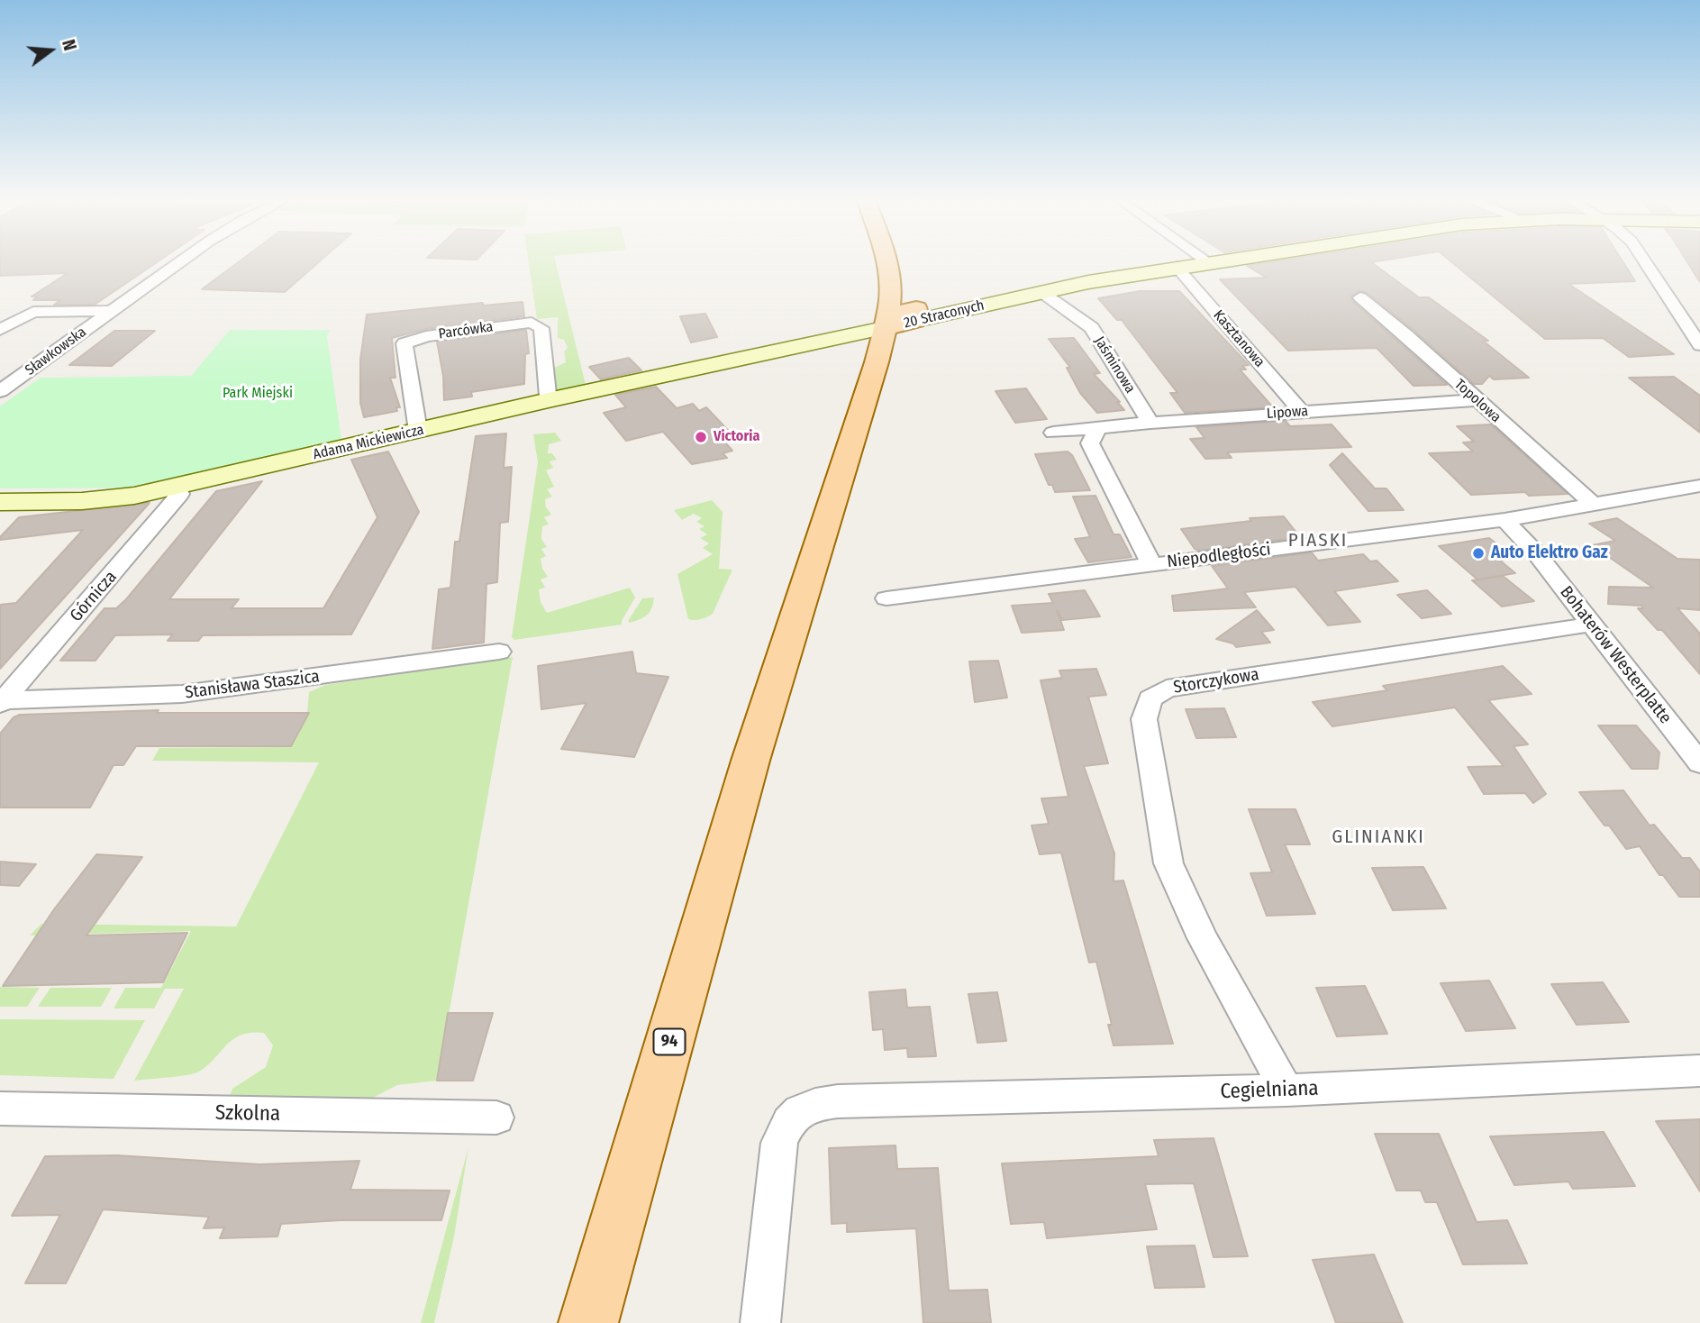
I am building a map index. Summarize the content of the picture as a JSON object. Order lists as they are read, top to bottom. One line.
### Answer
{"streets":{"main road":["20 Straconych","Adama Mickiewicza","94"],"street":["Parcówka","Kasztanowa","Sławkowska","Jaśminowa","Topolowa","Lipowa","Niepodległości","Górnicza","Bohaterów Westerplatte","Storczykowa","Stanisława Staszica","Cegielniana","Szkolna"]},"crossings":[["20 Straconych","Kasztanowa"],["20 Straconych","Jaśminowa"],["20 Straconych","Adama Mickiewicza"],["20 Straconych","94"],["Parcówka","Adama Mickiewicza"],["Kasztanowa","Lipowa"],["Jaśminowa","Lipowa"],["Topolowa","Lipowa"],["Topolowa","Niepodległości"],["Adama Mickiewicza","Górnicza"],["Adama Mickiewicza","94"],["Niepodległości","Bohaterów Westerplatte"],["Górnicza","Stanisława Staszica"],["Bohaterów Westerplatte","Storczykowa"],["Storczykowa","Cegielniana"]],"districts":["PIASKI","GLINIANKI"],"parks":["Park Miejski"],"places":["Victoria","Auto Elektro Gaz"],"north":"right"}
